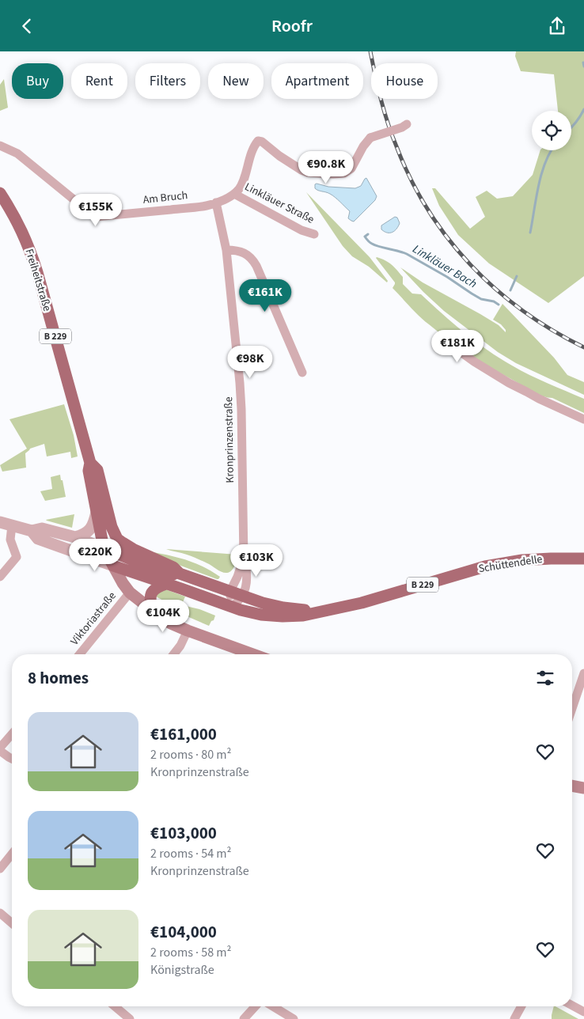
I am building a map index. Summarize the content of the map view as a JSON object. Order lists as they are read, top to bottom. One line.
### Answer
{"streets":{"main road":["Freiheitstraße","B 229","Schüttendelle"],"street":["Am Bruch","Linkläuer Straße","Kronprinzenstraße","Viktoriastraße"]},"crossings":[["Am Bruch","Linkläuer Straße"],["Am Bruch","Kronprinzenstraße"],["Freiheitstraße","B 229"],["Freiheitstraße","Schüttendelle"],["B 229","Schüttendelle"],["Kronprinzenstraße","Schüttendelle"]],"water":["Linkläuer Bach"],"page":{"header":"Roofr","chip":["Buy","Rent","Filters","New","Apartment","House"],"price":["€90.8K","€155K","€161K","€181K","€98K","€220K","€103K","€104K"],"heading":"8 homes","list":[{"name":"€161,000","note":"2 rooms · 80 m² · Kronprinzenstraße"},{"name":"€103,000","note":"2 rooms · 54 m² · Kronprinzenstraße"},{"name":"€104,000","note":"2 rooms · 58 m² · Königstraße"}]}}
